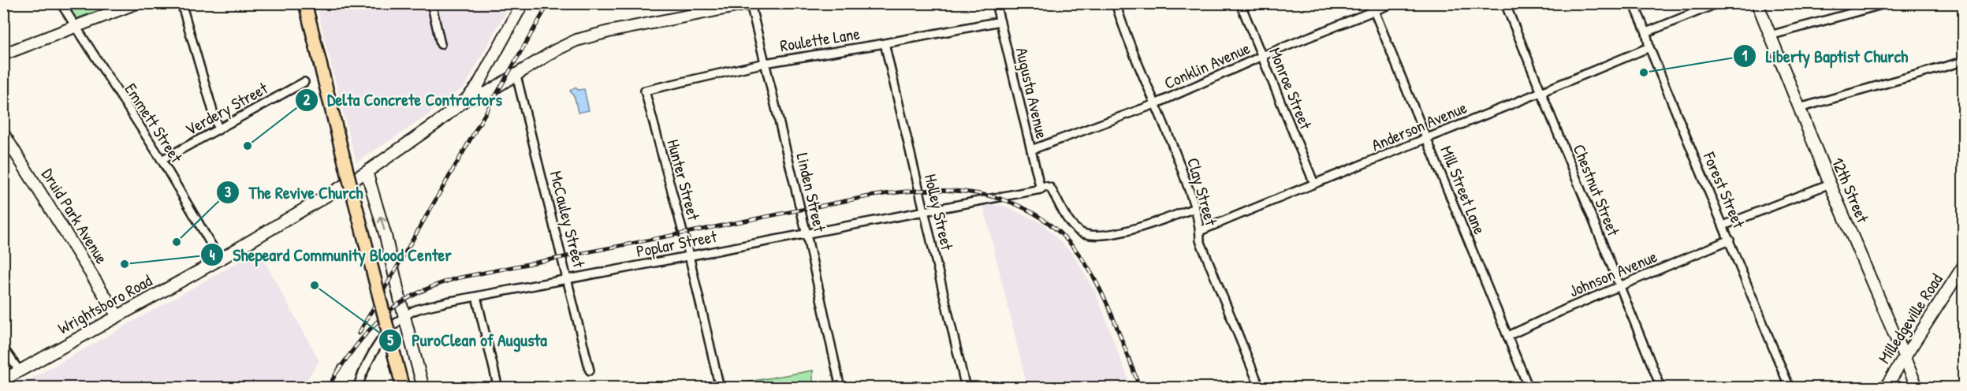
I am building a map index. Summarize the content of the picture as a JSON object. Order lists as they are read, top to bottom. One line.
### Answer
{"streets":{"street":["Roulette Lane","Conklin Avenue","Monroe Street","Augusta Avenue","Verdery Street","Emmett Street","Anderson Avenue","Hunter Street","Mill Street Lane","Chestnut Street","Forest Street","12th Street","Clay Street","Linden Street","Holley Street","Druid Park Avenue","McCauley Street","Poplar Street","Johnson Avenue","Wrightsboro Road","Milledgeville Road"]},"crossings":[["Roulette Lane","Augusta Avenue"],["Roulette Lane","Hunter Street"],["Roulette Lane","Linden Street"],["Roulette Lane","Holley Street"],["Conklin Avenue","Monroe Street"],["Conklin Avenue","Augusta Avenue"],["Conklin Avenue","Mill Street Lane"],["Conklin Avenue","Clay Street"],["Monroe Street","Anderson Avenue"],["Augusta Avenue","Poplar Street"],["Verdery Street","Emmett Street"],["Emmett Street","Wrightsboro Road"],["Anderson Avenue","Mill Street Lane"],["Anderson Avenue","Chestnut Street"],["Anderson Avenue","Forest Street"],["Anderson Avenue","Clay Street"],["Hunter Street","Poplar Street"],["Mill Street Lane","Johnson Avenue"],["Chestnut Street","Johnson Avenue"],["Forest Street","Johnson Avenue"],["12th Street","Milledgeville Road"],["Linden Street","Poplar Street"],["Linden Street","Wrightsboro Road"],["Holley Street","Poplar Street"],["Druid Park Avenue","Wrightsboro Road"],["McCauley Street","Poplar Street"],["McCauley Street","Wrightsboro Road"]],"places":["Liberty Baptist Church","Delta Concrete Contractors","The Revive Church","Shepeard Community Blood Center","PuroClean of Augusta"]}
